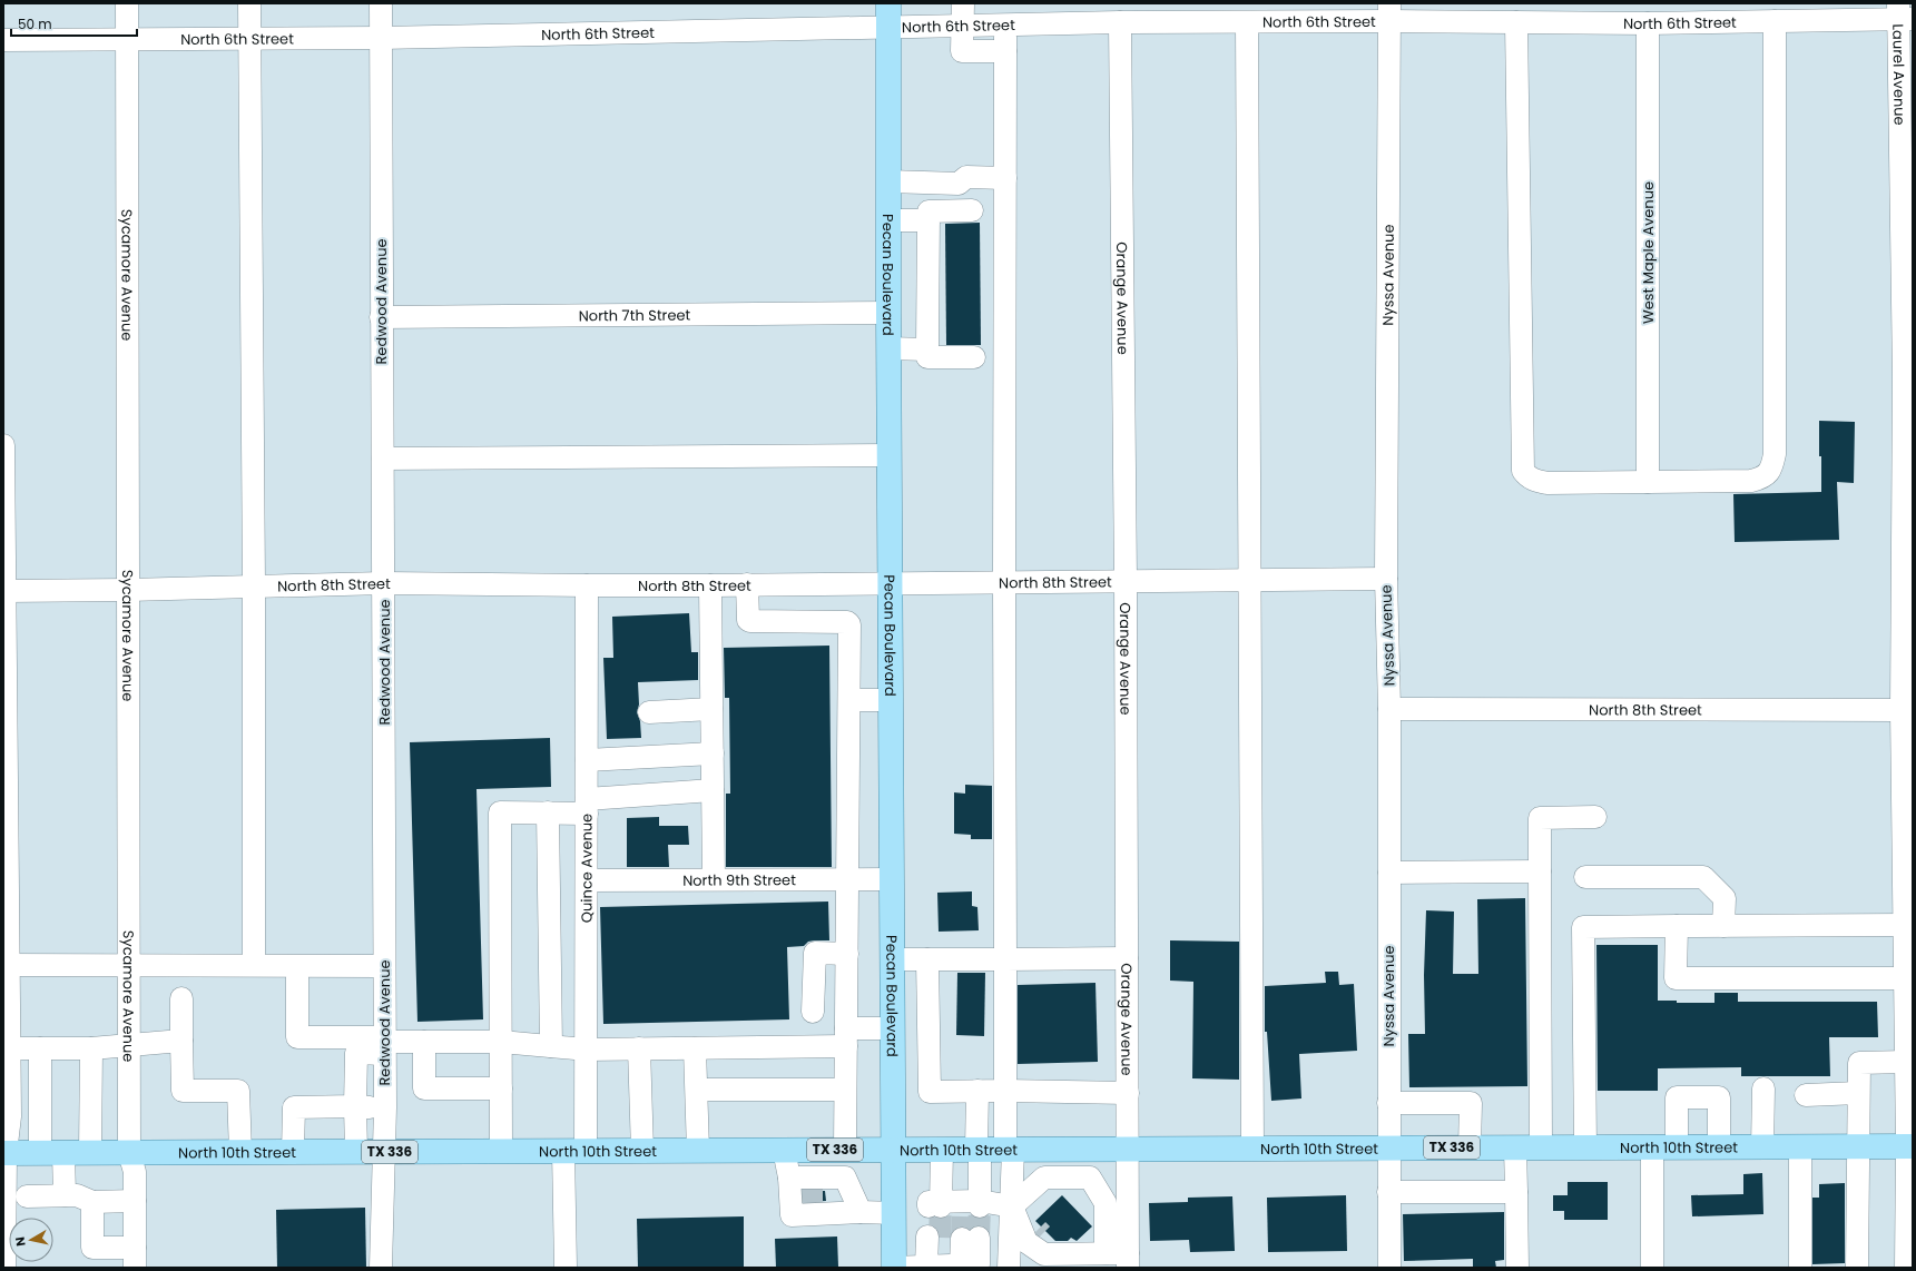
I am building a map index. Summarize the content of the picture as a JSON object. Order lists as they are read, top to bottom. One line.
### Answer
{"streets":{"main road":["Pecan Boulevard","TX 336","North 10th Street"],"street":["North 6th Street","Laurel Avenue","West Maple Avenue","Sycamore Avenue","Nyssa Avenue","Orange Avenue","Redwood Avenue","North 7th Street","North 8th Street","Quince Avenue","North 9th Street"]},"crossings":[["North 6th Street","Laurel Avenue"],["North 6th Street","West Maple Avenue"],["North 6th Street","Sycamore Avenue"],["North 6th Street","Pecan Boulevard"],["North 6th Street","Nyssa Avenue"],["North 6th Street","Orange Avenue"],["North 6th Street","Redwood Avenue"],["Laurel Avenue","North 8th Street"],["Laurel Avenue","North 10th Street"],["Sycamore Avenue","North 8th Street"],["Sycamore Avenue","North 10th Street"],["Pecan Boulevard","North 7th Street"],["Pecan Boulevard","North 8th Street"],["Pecan Boulevard","North 9th Street"],["Pecan Boulevard","North 10th Street"],["Nyssa Avenue","North 8th Street"],["Nyssa Avenue","North 10th Street"],["Orange Avenue","North 8th Street"],["Orange Avenue","North 10th Street"],["Redwood Avenue","North 7th Street"],["Redwood Avenue","North 8th Street"],["Redwood Avenue","North 10th Street"],["North 8th Street","Quince Avenue"],["Quince Avenue","North 9th Street"],["Quince Avenue","North 10th Street"]],"scale_bar":"50 m","north":"left"}
